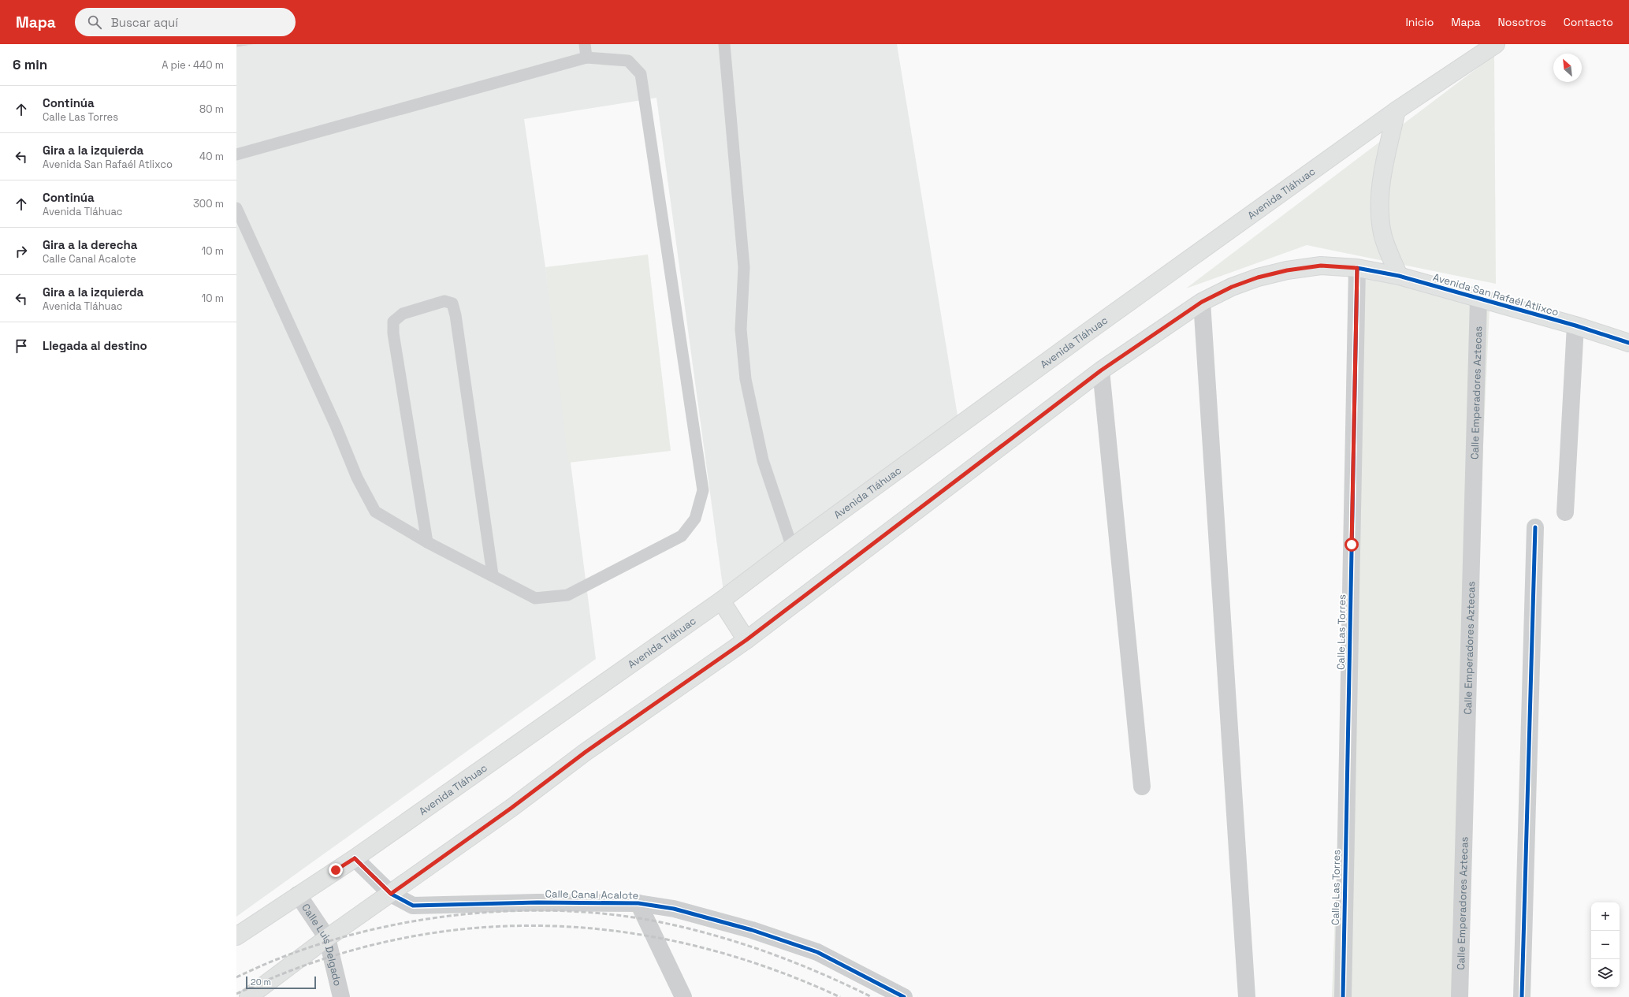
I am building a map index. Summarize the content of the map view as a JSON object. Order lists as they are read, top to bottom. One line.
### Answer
{"streets":{"main road":["Avenida Tláhuac","Avenida San Rafaél Atlixco"],"street":["Calle Emperadores Aztecas","Calle Las Torres","Calle Canal Acalote","Calle Luis Delgado"]},"crossings":[["Avenida Tláhuac","Calle Canal Acalote"],["Avenida Tláhuac","Calle Luis Delgado"],["Avenida San Rafaél Atlixco","Calle Emperadores Aztecas"],["Avenida San Rafaél Atlixco","Calle Las Torres"]],"scale_bar":"20 m","north":"top left","page":{"header":"Mapa","search":"Buscar aquí","nav":["Inicio","Mapa","Nosotros","Contacto"],"heading":["6 min","A pie · 440 m"],"list":[["Continúa","Calle Las Torres","80 m"],["Gira a la izquierda","Avenida San Rafaél Atlixco","40 m"],["Continúa","Avenida Tláhuac","300 m"],["Gira a la derecha","Calle Canal Acalote","10 m"],["Gira a la izquierda","Avenida Tláhuac","10 m"],"Llegada al destino"],"map_buttons":["+","−"],"scale":"20 m"}}
